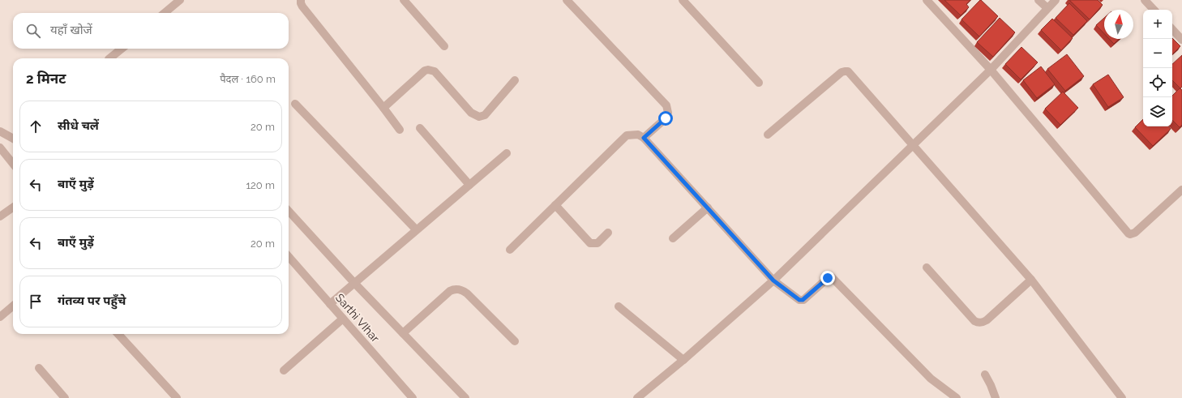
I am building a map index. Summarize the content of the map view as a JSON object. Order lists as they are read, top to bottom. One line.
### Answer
{"streets":{"street":["Sarthi VIhar"]},"north":"top","page":{"map_buttons":["+","−"],"search":"यहाँ खोजें","heading":["2 मिनट","पैदल · 160 m"],"list":[["सीधे चलें","20 m"],["बाएँ मुड़ें","120 m"],["बाएँ मुड़ें","20 m"],"गंतव्य पर पहुँचे"]}}
